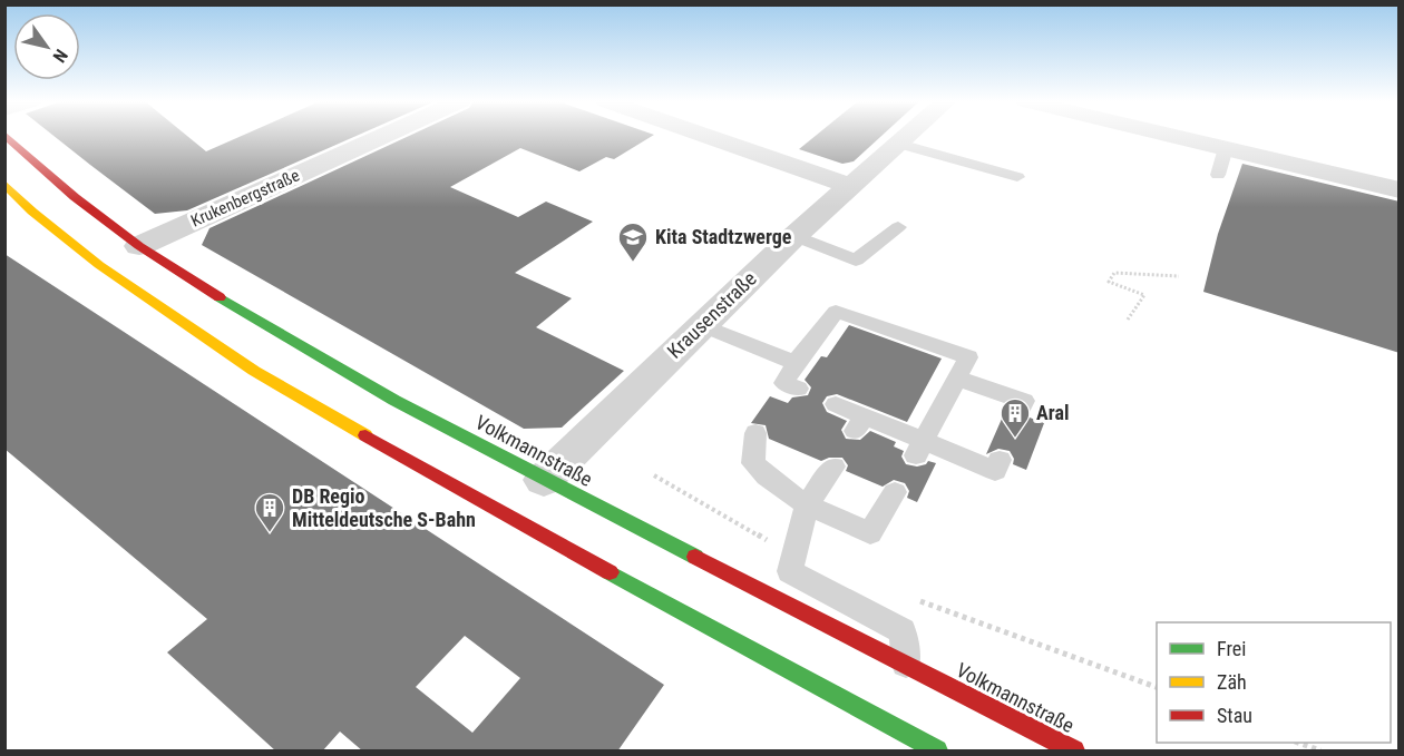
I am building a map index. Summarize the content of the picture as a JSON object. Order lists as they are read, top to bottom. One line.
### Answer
{"streets":{"main road":["Volkmannstraße"],"street":["Krukenbergstraße","Krausenstraße"]},"crossings":[["Krukenbergstraße","Volkmannstraße"],["Krausenstraße","Volkmannstraße"]],"places":{"school or university":["Kita Stadtzwerge"],"building":["Aral","DB Regio Mitteldeutsche S-Bahn"]},"legend":["Frei","Zäh","Stau"],"north":"bottom right"}
